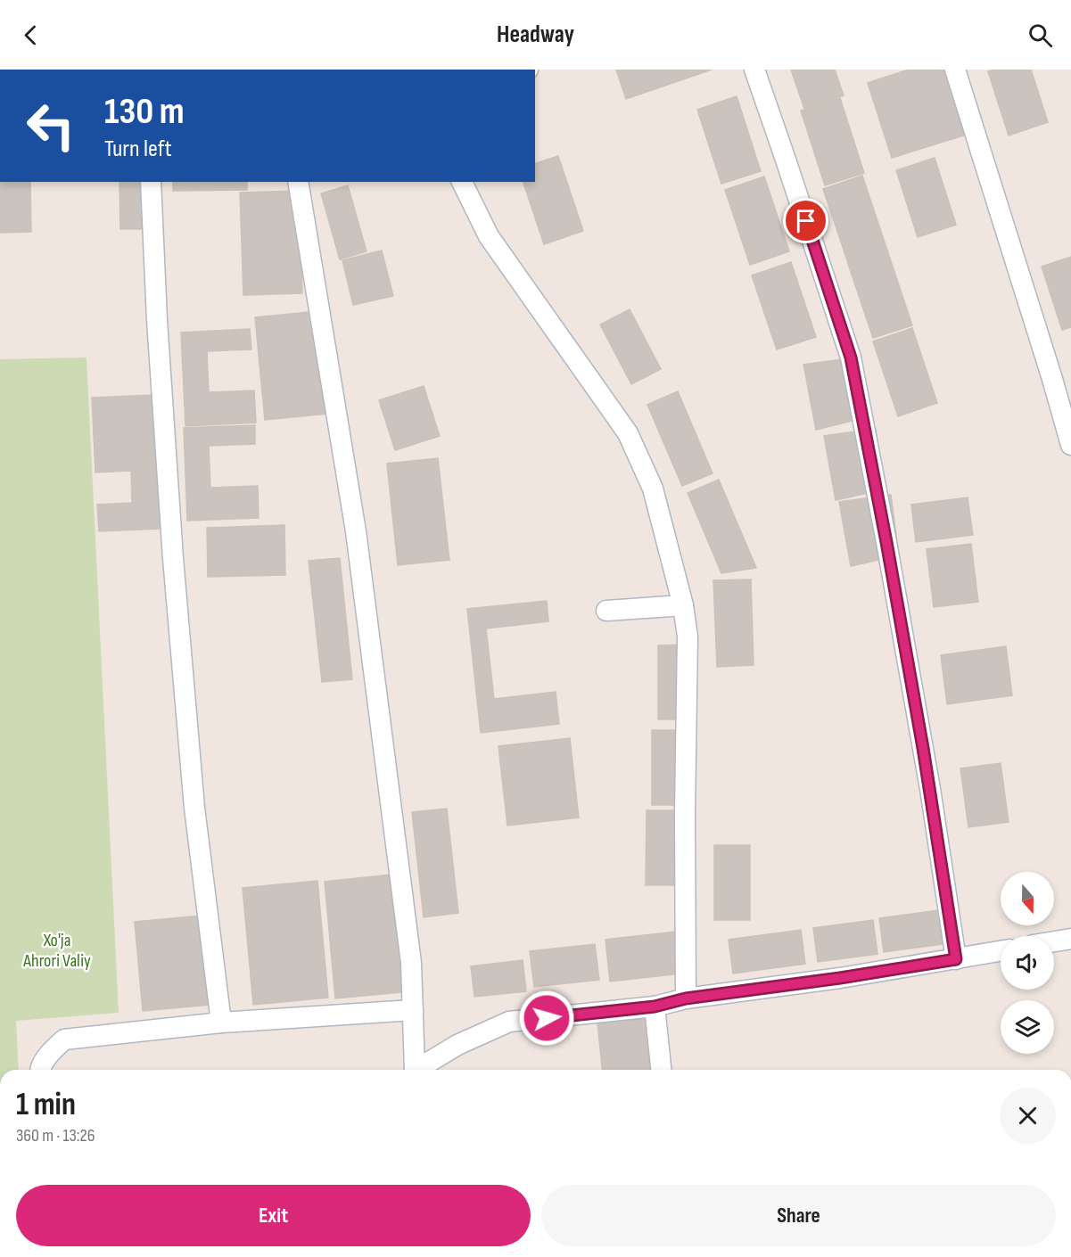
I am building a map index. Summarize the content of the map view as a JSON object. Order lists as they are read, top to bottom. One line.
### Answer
{"parks":["Xo'ja Ahrori Valiy"],"north":"bottom","page":{"header":"Headway","turn":["130 m","Turn left"],"heading":["1 min","360 m · 13:26"],"buttons":["Exit","Share"]}}
